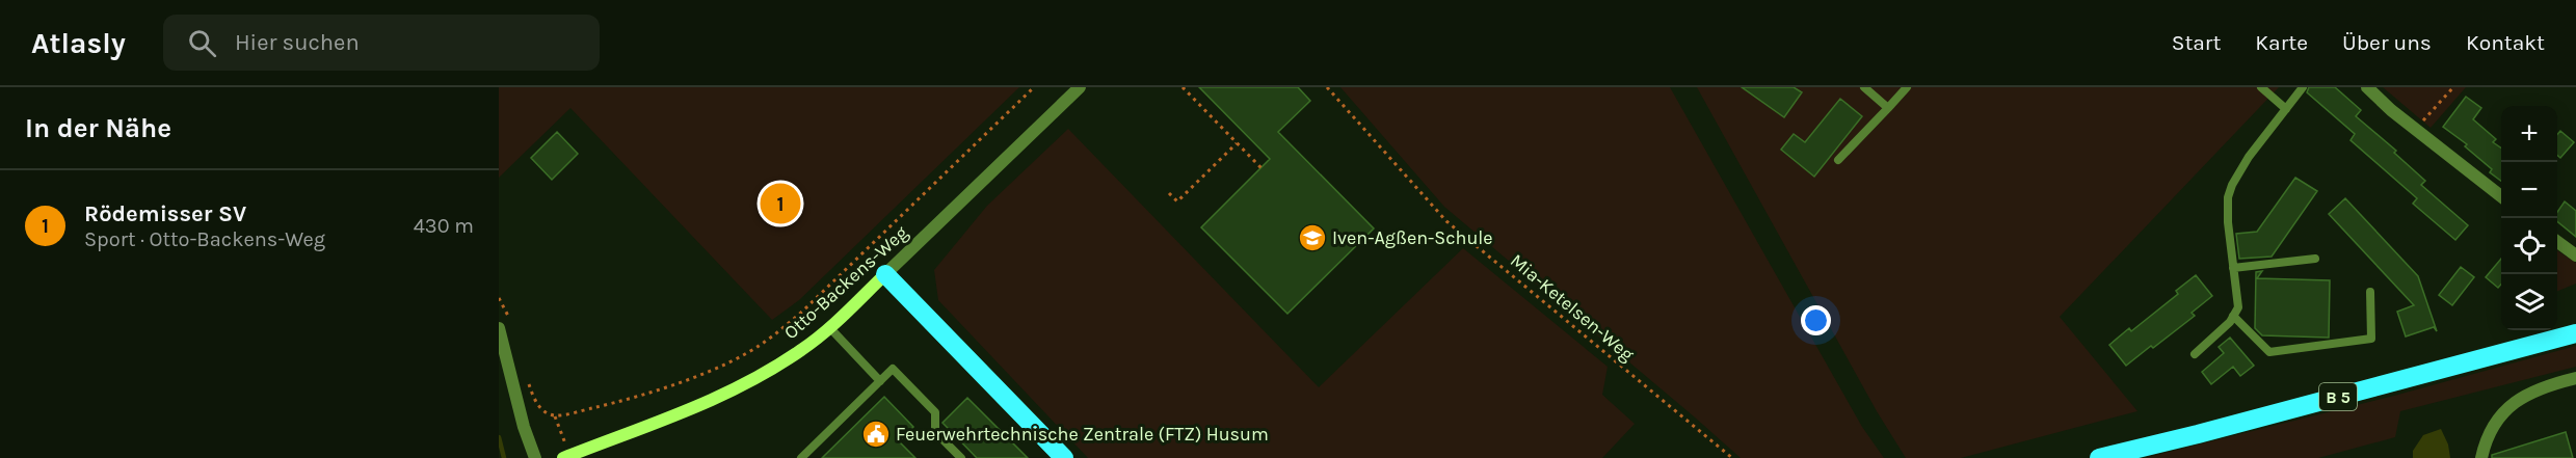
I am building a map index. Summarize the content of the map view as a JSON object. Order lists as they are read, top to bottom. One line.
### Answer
{"streets":{"highway":["B 5"],"street":["Otto-Backens-Weg"],"path":["Mia-Ketelsen-Weg"]},"places":{"school or university":["Iven-Agßen-Schule"],"public building":["Feuerwehrtechnische Zentrale (FTZ) Husum"]},"page":{"header":"Atlasly","search":"Hier suchen","nav":["Start","Karte","Über uns","Kontakt"],"heading":"In der Nähe","map_buttons":["+","−"],"list":[{"mark":"1","name":"Rödemisser SV","note":"Sport · Otto-Backens-Weg","value":"430 m"}],"pins":"1"}}
